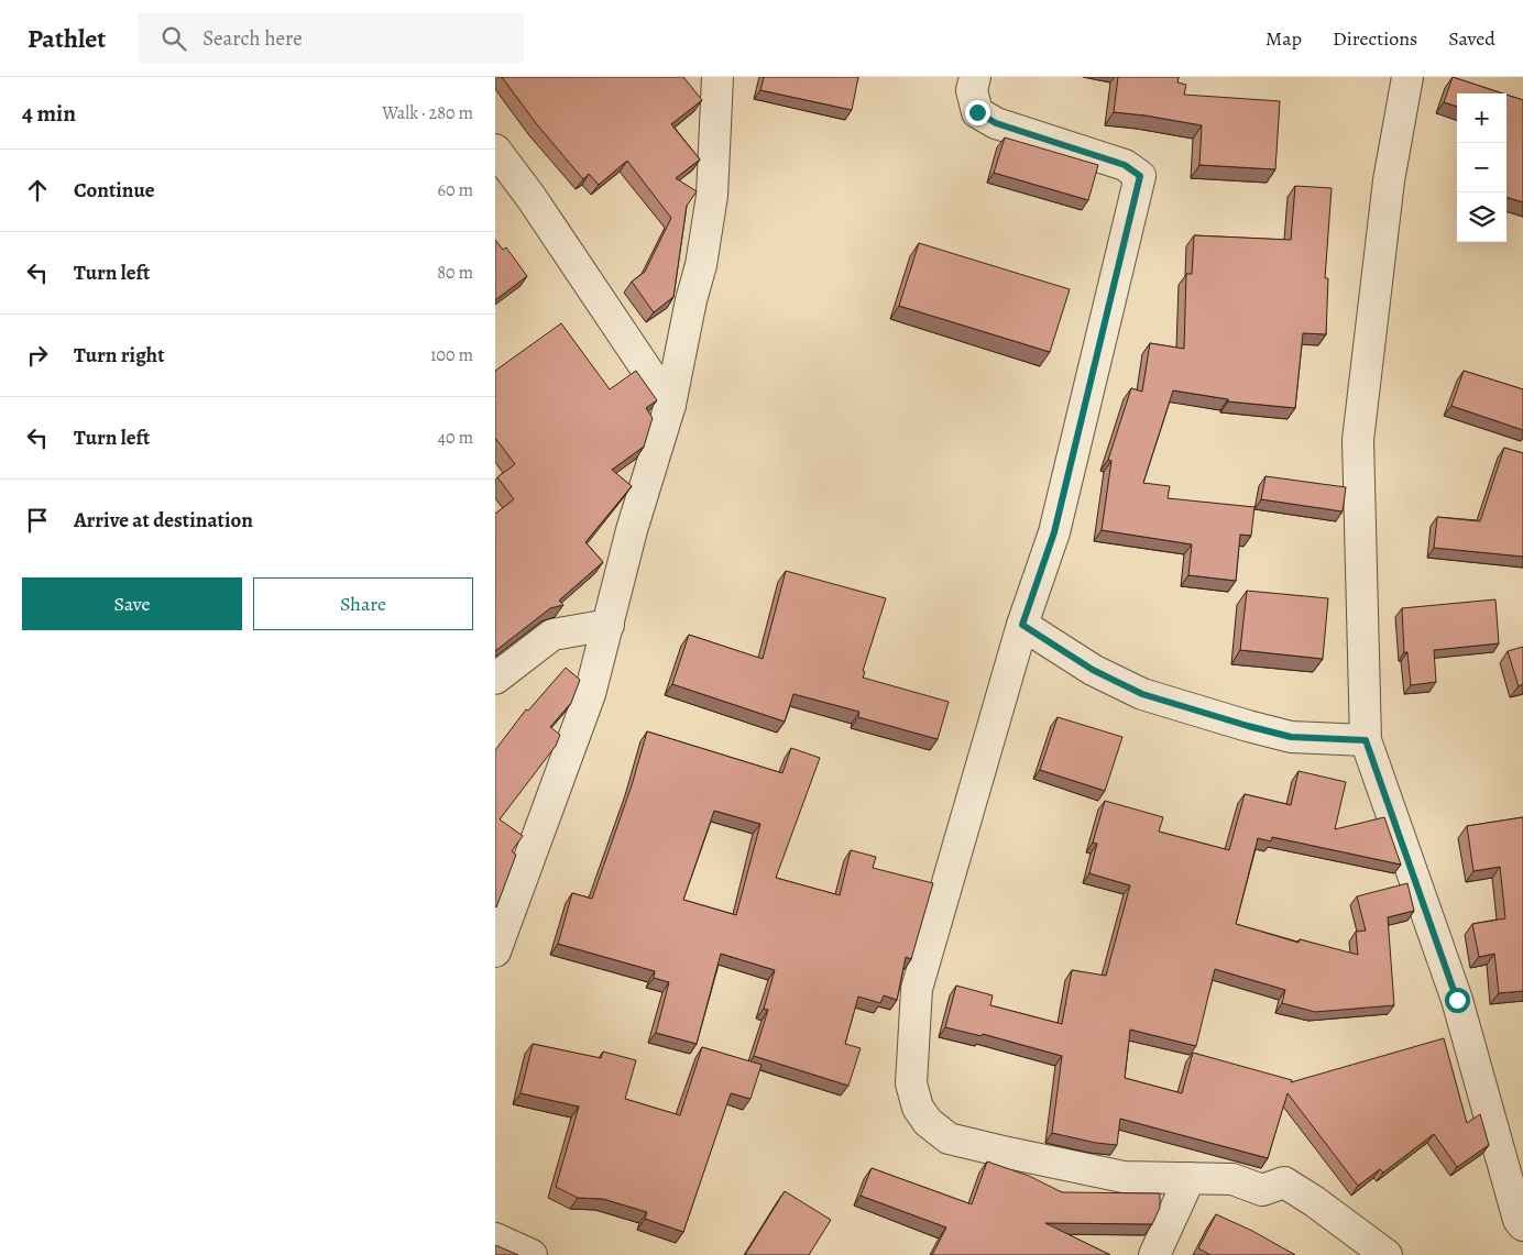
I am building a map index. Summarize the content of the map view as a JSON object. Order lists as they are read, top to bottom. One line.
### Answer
{"page":{"header":"Pathlet","search":"Search here","nav":["Map","Directions","Saved"],"heading":["4 min","Walk · 280 m"],"map_buttons":["+","−"],"list":[["Continue","60 m"],["Turn left","80 m"],["Turn right","100 m"],["Turn left","40 m"],"Arrive at destination"],"buttons":["Save","Share"]}}
